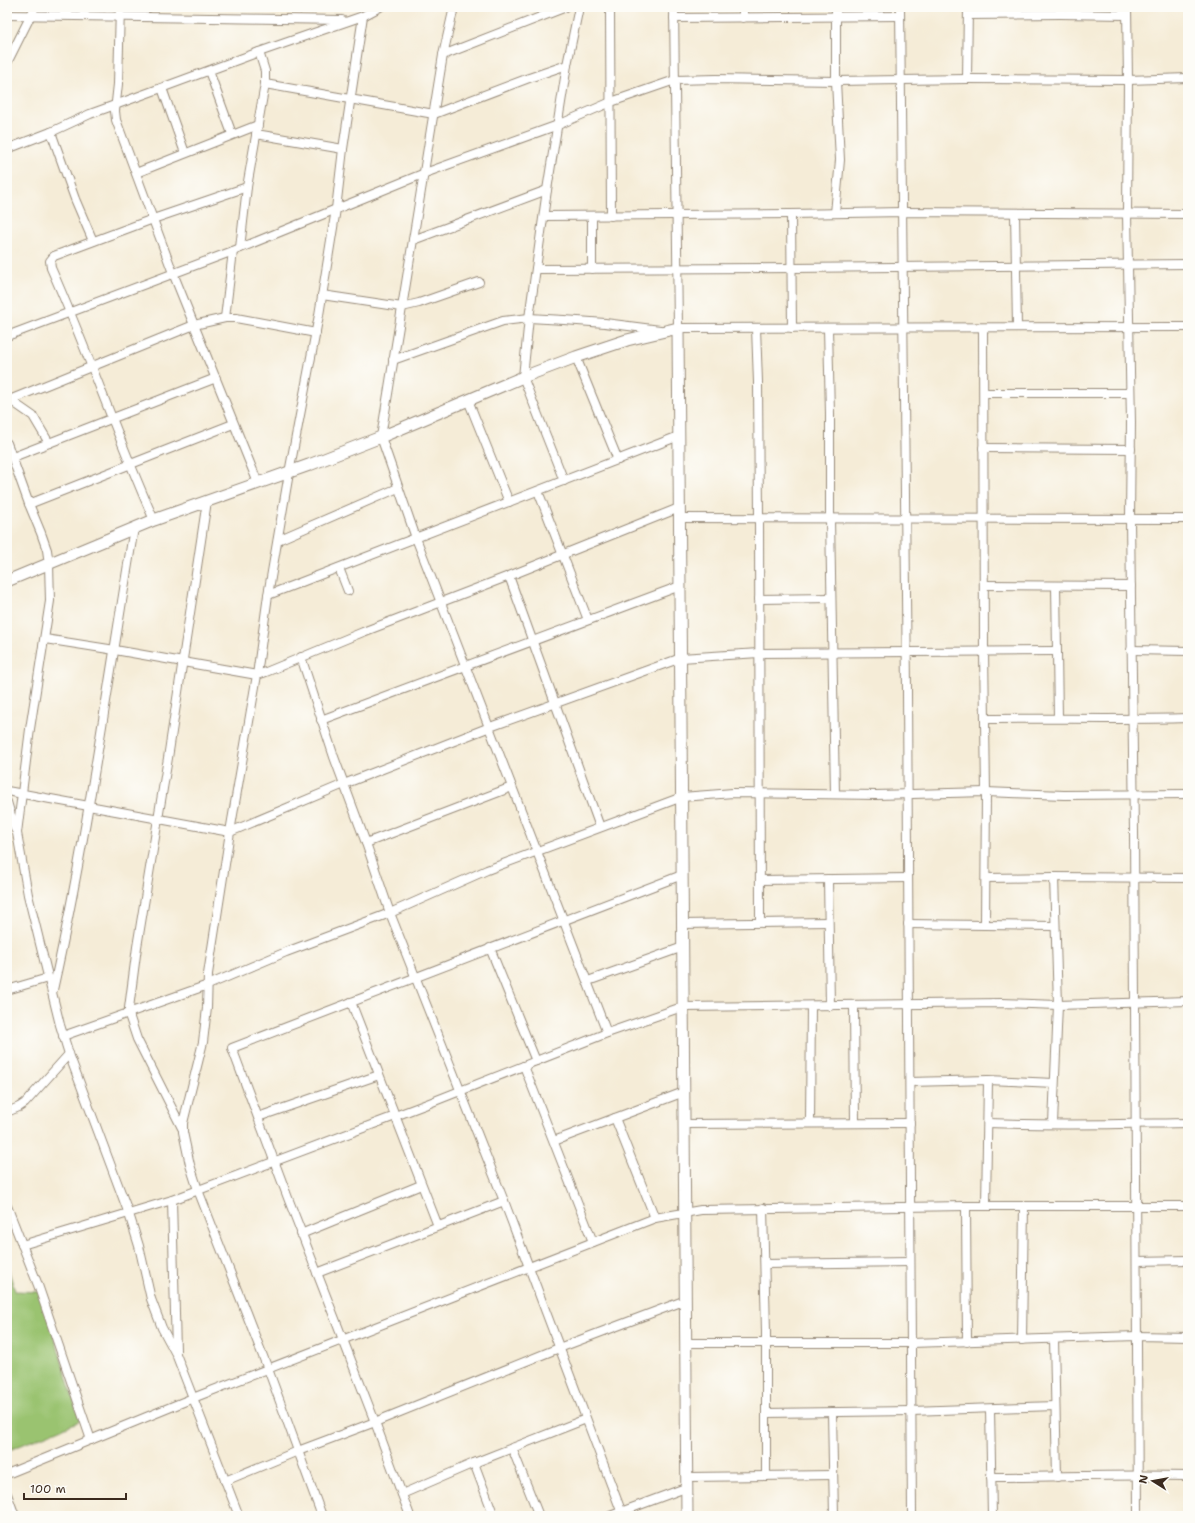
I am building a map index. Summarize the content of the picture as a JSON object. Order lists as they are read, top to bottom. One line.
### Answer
{"scale_bar":"100 m","north":"left"}
